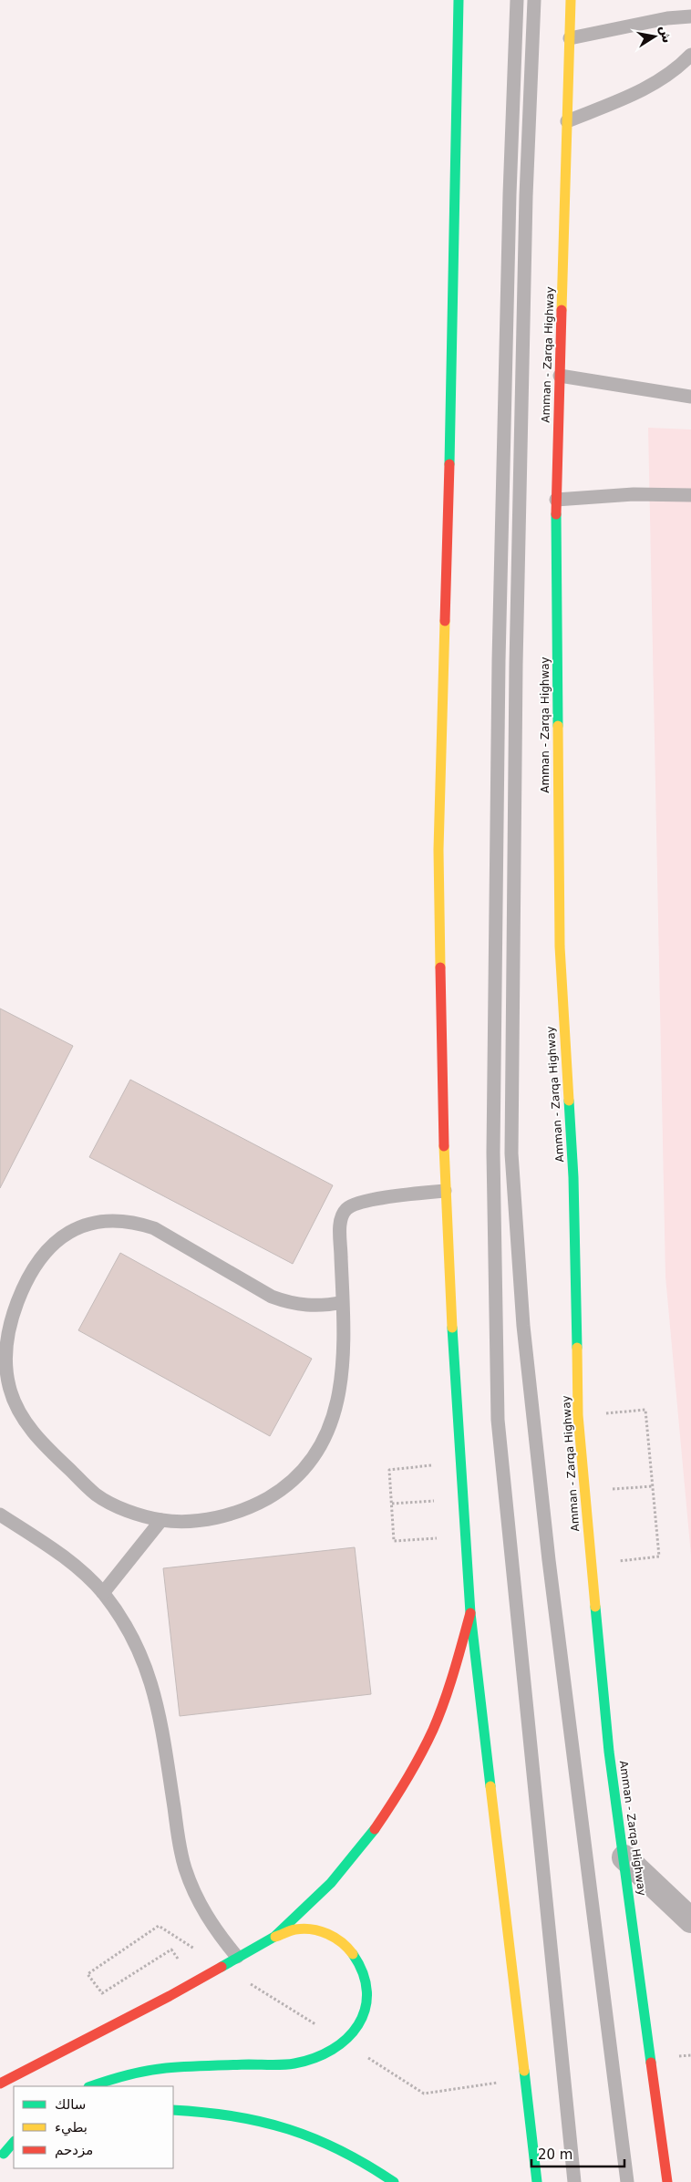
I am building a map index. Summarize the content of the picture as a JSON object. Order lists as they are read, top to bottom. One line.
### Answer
{"streets":{"main road":["Amman - Zarqa Highway"]},"legend":["سالك","بطيء","مزدحم"],"scale_bar":"20 m","north":"right"}
